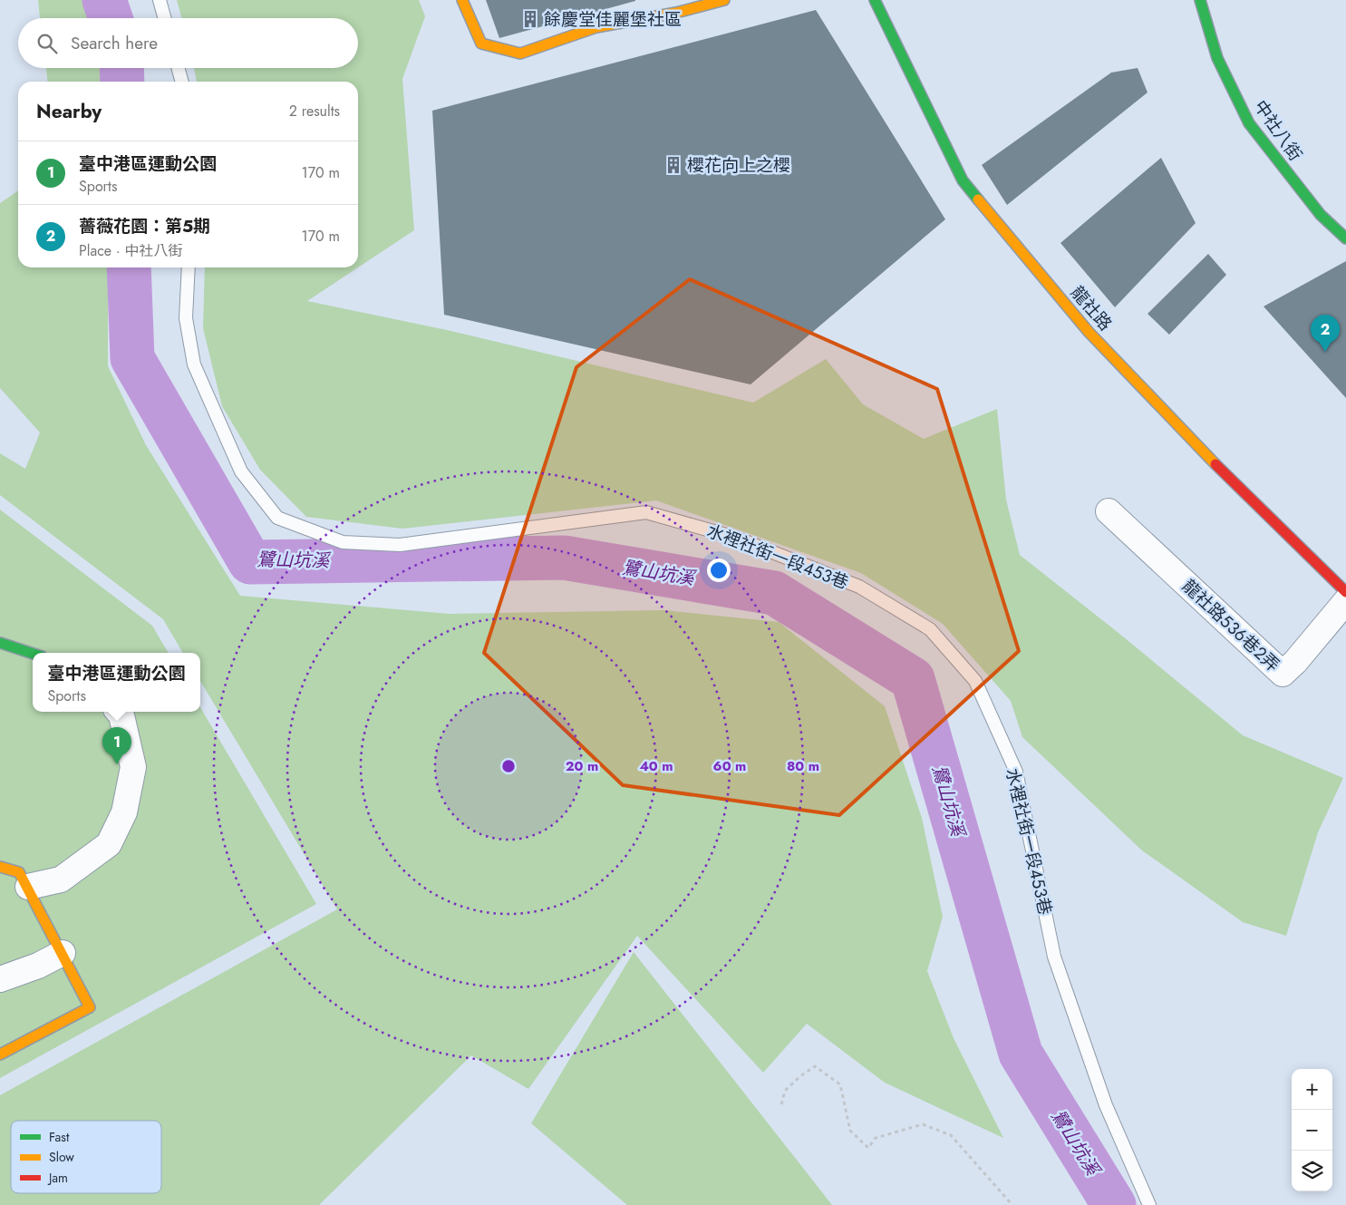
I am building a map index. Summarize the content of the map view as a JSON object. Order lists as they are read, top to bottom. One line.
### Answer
{"streets":{"street":["中社八街","龍社路","龍社路536巷2弄"],"lane":["水裡社街一段453巷"]},"water":["鷺山坑溪"],"places":{"building":["餘慶堂佳麗堡社區","櫻花向上之櫻"]},"legend":["Fast","Slow","Jam"],"page":{"search":"Search here","heading":["Nearby","2 results"],"list":[{"mark":"1","name":"臺中港區運動公園","note":"Sports","value":"170 m"},{"mark":"2","name":"薔薇花園：第5期","note":"Place · 中社八街","value":"170 m"}],"pins":["2","1"],"popup":["臺中港區運動公園","Sports"],"map_buttons":["+","−"]},"rings":["20 m","40 m","60 m","80 m"]}
